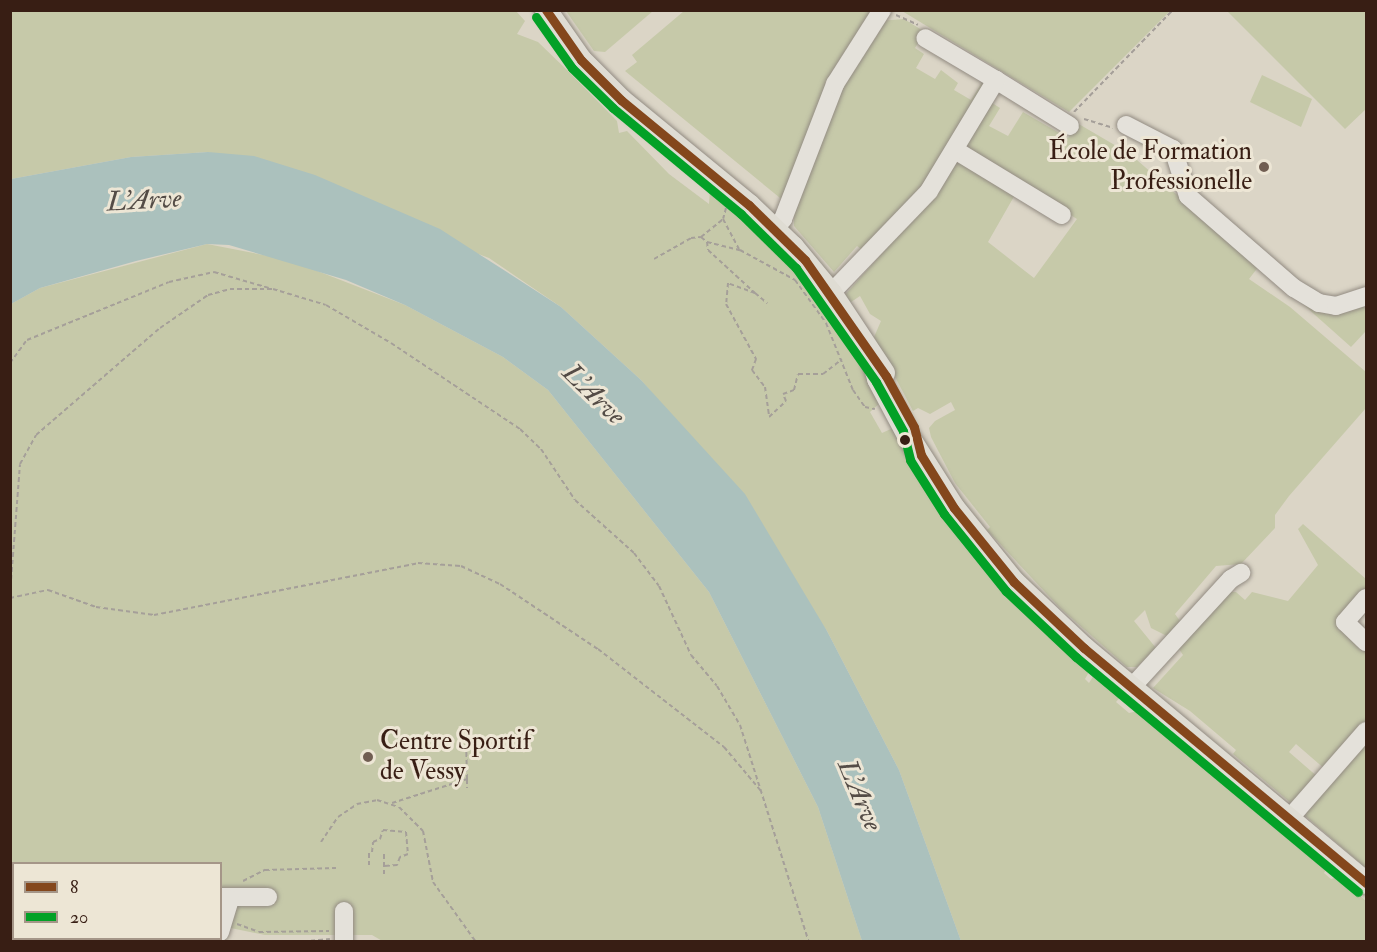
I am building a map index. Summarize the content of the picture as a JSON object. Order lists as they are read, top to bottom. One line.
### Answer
{"water":["L'Arve"],"places":["École de Formation Professionelle","Centre Sportif de Vessy"],"lines":["transit line 8","transit line 20"],"legend":["8","20"]}
